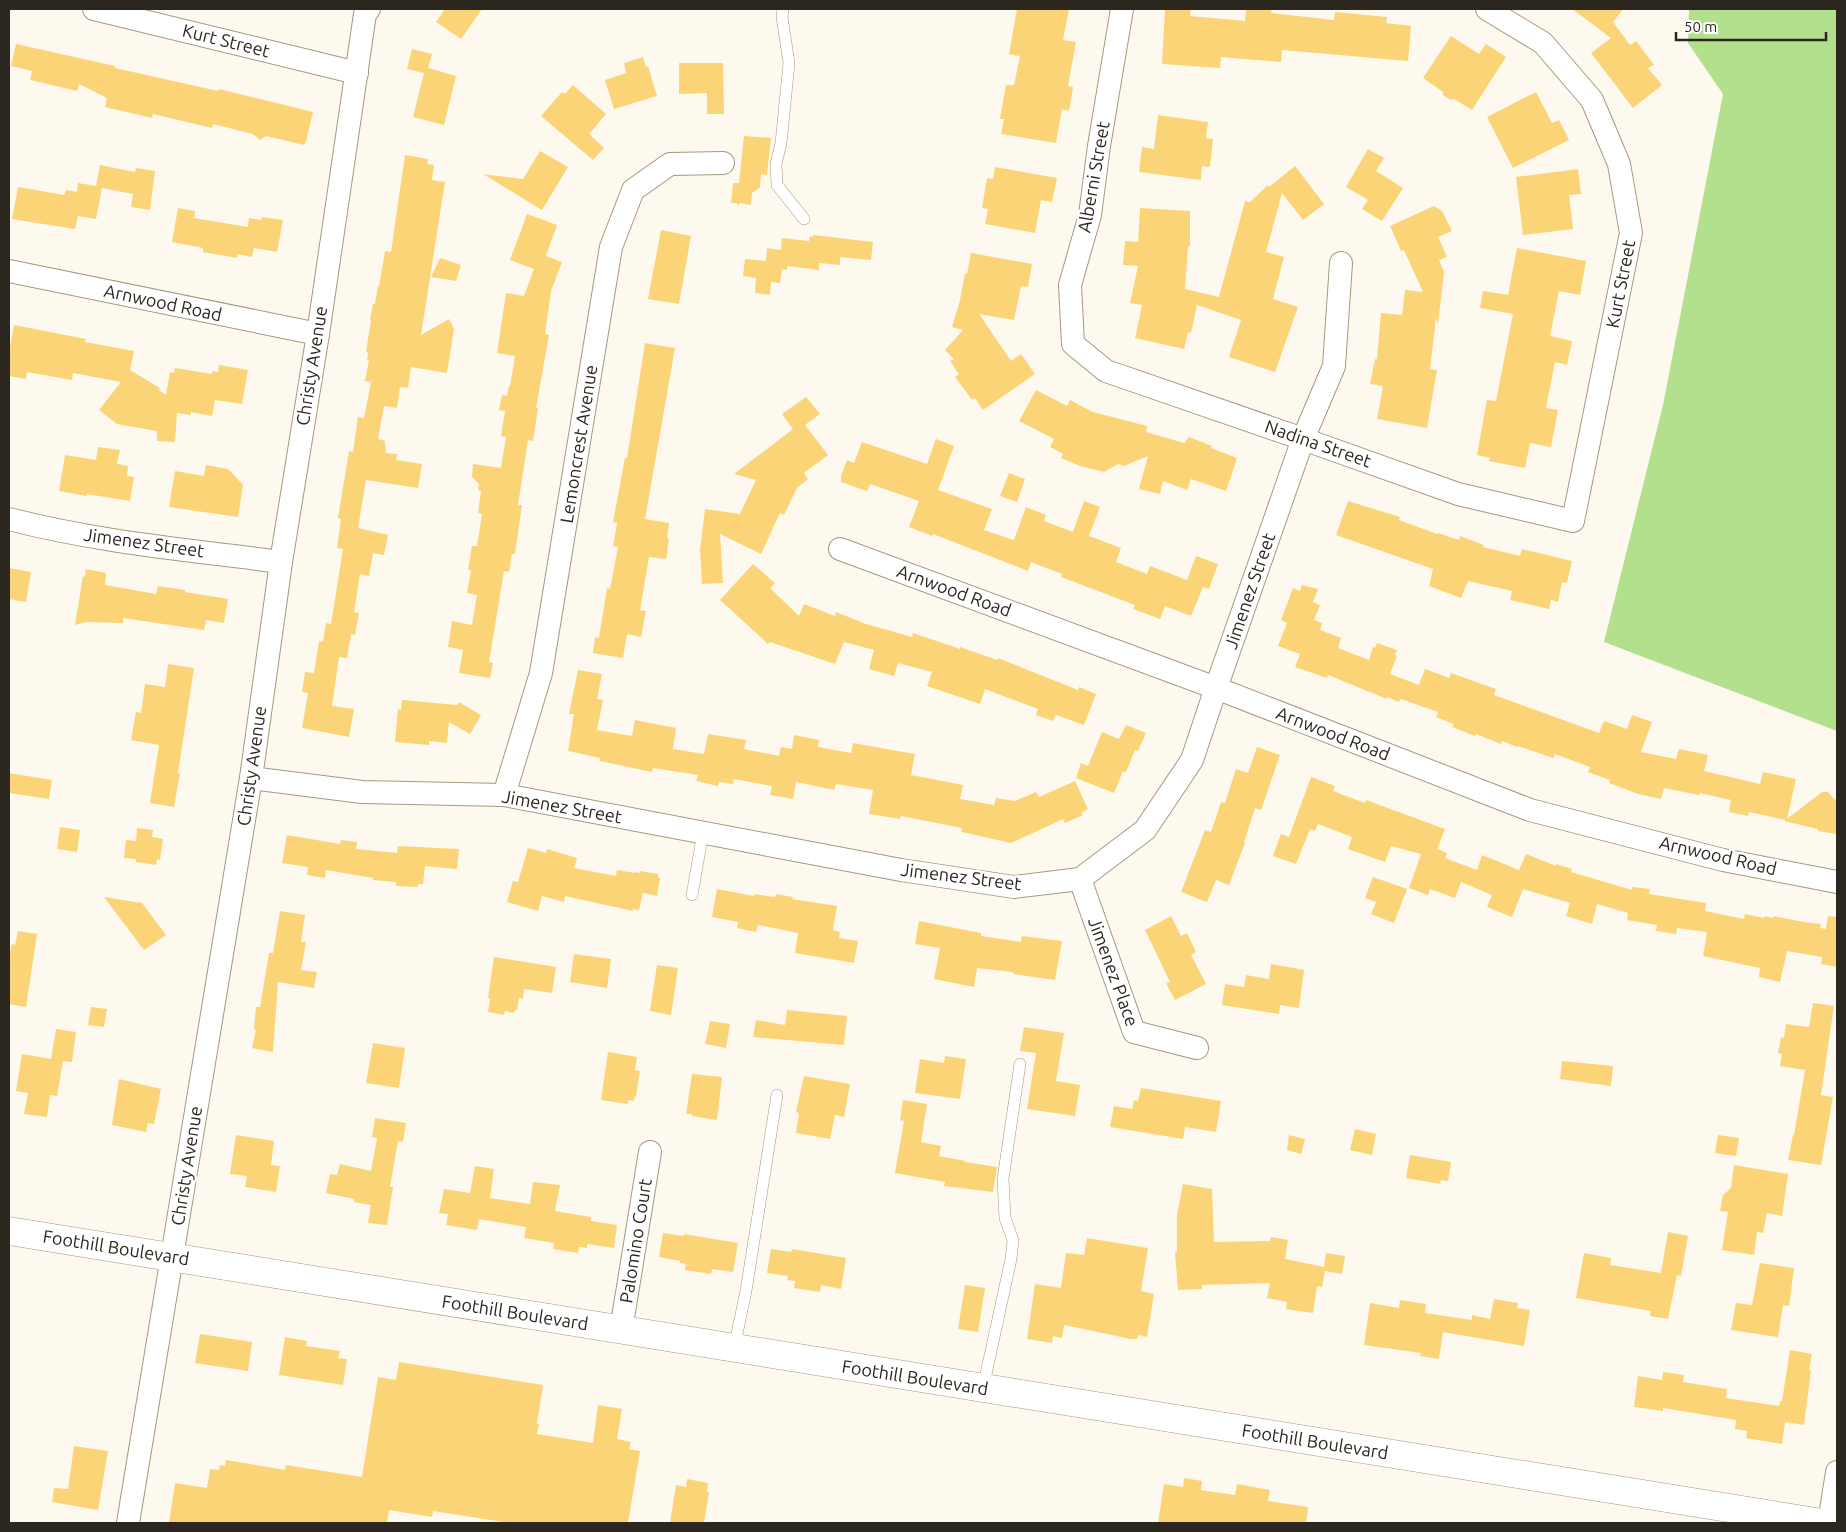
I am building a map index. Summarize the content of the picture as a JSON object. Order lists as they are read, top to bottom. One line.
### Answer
{"streets":{"main road":["Foothill Boulevard"],"street":["Kurt Street","Alberni Street","Arnwood Road","Christy Avenue","Lemoncrest Avenue","Nadina Street","Jimenez Street","Jimenez Place","Palomino Court"]},"crossings":[["Kurt Street","Christy Avenue"],["Kurt Street","Nadina Street"],["Alberni Street","Nadina Street"],["Arnwood Road","Christy Avenue"],["Arnwood Road","Jimenez Street"],["Christy Avenue","Jimenez Street"],["Christy Avenue","Foothill Boulevard"],["Lemoncrest Avenue","Jimenez Street"],["Nadina Street","Jimenez Street"],["Jimenez Street","Jimenez Place"],["Palomino Court","Foothill Boulevard"]],"scale_bar":"50 m"}
